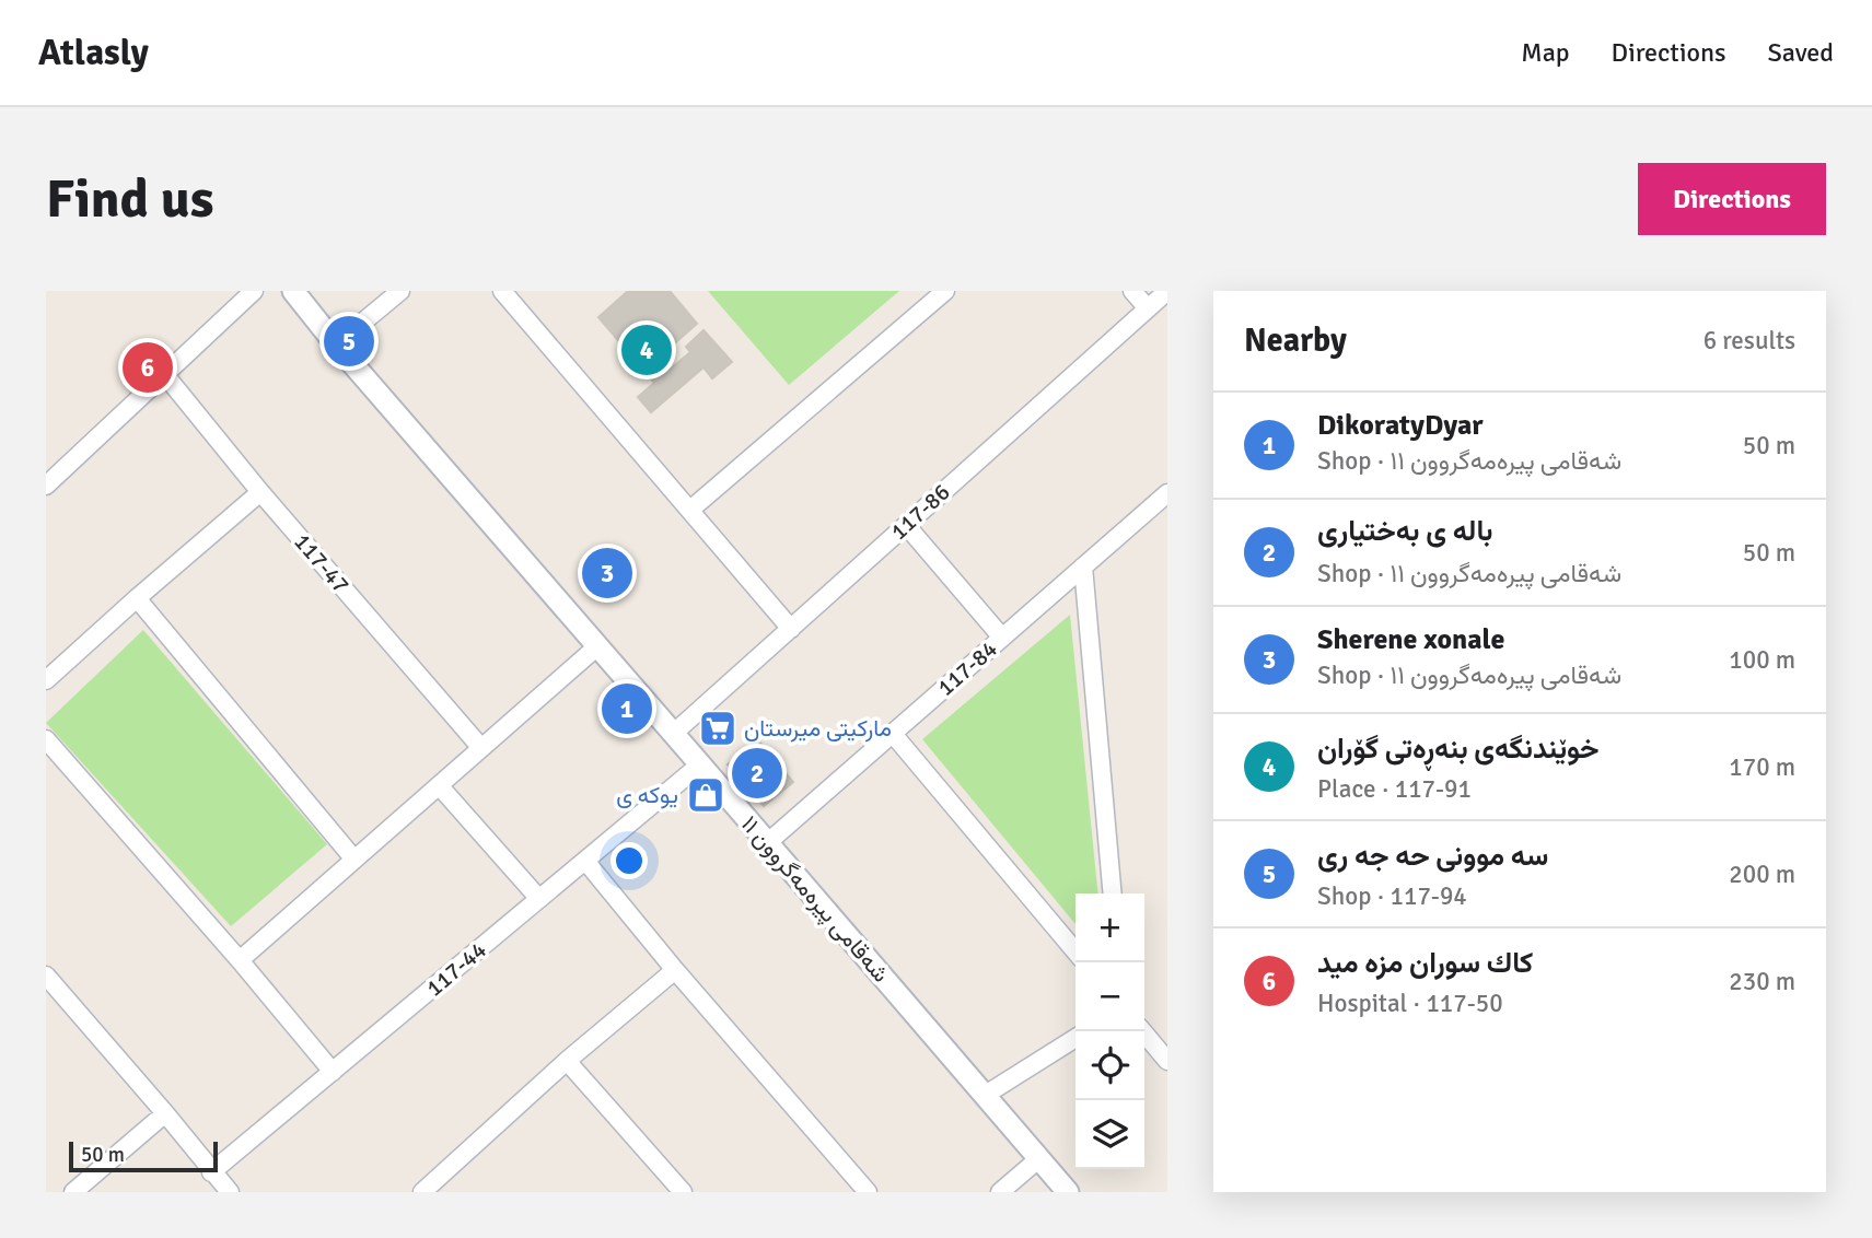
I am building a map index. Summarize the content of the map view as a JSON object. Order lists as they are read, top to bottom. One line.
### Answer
{"streets":{"street":["117-86","117-47","117-84","شەقامی پیرەمەگروون ١١","117-44"]},"crossings":[["117-86","شەقامی پیرەمەگروون ١١"],["117-84","شەقامی پیرەمەگروون ١١"],["شەقامی پیرەمەگروون ١١","117-44"]],"places":{"supermarket":["مارکیتی میرستان"],"shop":["یوکه ی"]},"scale_bar":"50 m","page":{"header":"Atlasly","nav":["Map","Directions","Saved"],"buttons":"Directions","title":"Find us","heading":["Nearby","6 results"],"pins":["5","4","6","3","1","2"],"list":[{"mark":"1","name":"DikoratyDyar","note":"Shop · شەقامی پیرەمەگروون ١١","value":"50 m"},{"mark":"2","name":"بالە ی بەختیاری","note":"Shop · شەقامی پیرەمەگروون ١١","value":"50 m"},{"mark":"3","name":"Sherene xonale","note":"Shop · شەقامی پیرەمەگروون ١١","value":"100 m"},{"mark":"4","name":"خوێندنگەی بنەڕەتی گۆران","note":"Place · 117-91","value":"170 m"},{"mark":"5","name":"سه موونی حه جه ری","note":"Shop · 117-94","value":"200 m"},{"mark":"6","name":"كاك سوران مزه ميد","note":"Hospital · 117-50","value":"230 m"}],"map_buttons":["+","−"],"scale":"50 m"}}
